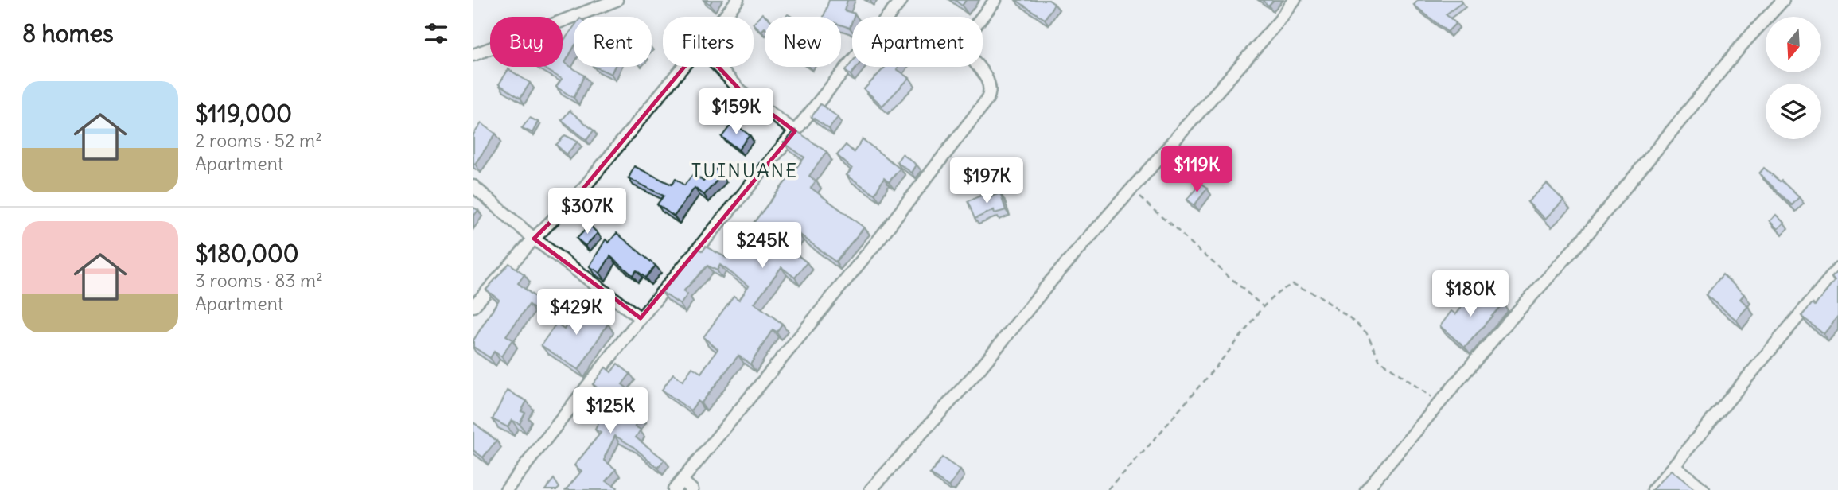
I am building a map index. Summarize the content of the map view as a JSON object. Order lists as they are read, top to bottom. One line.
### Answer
{"districts":["TUINUANE"],"north":"bottom","page":{"heading":"8 homes","chip":["Buy","Rent","Filters","New","Apartment"],"list":[{"name":"$119,000","note":"2 rooms · 52 m² · Apartment"},{"name":"$180,000","note":"3 rooms · 83 m² · Apartment"}],"price":["$159K","$119K","$197K","$307K","$245K","$180K","$429K","$125K"]}}
